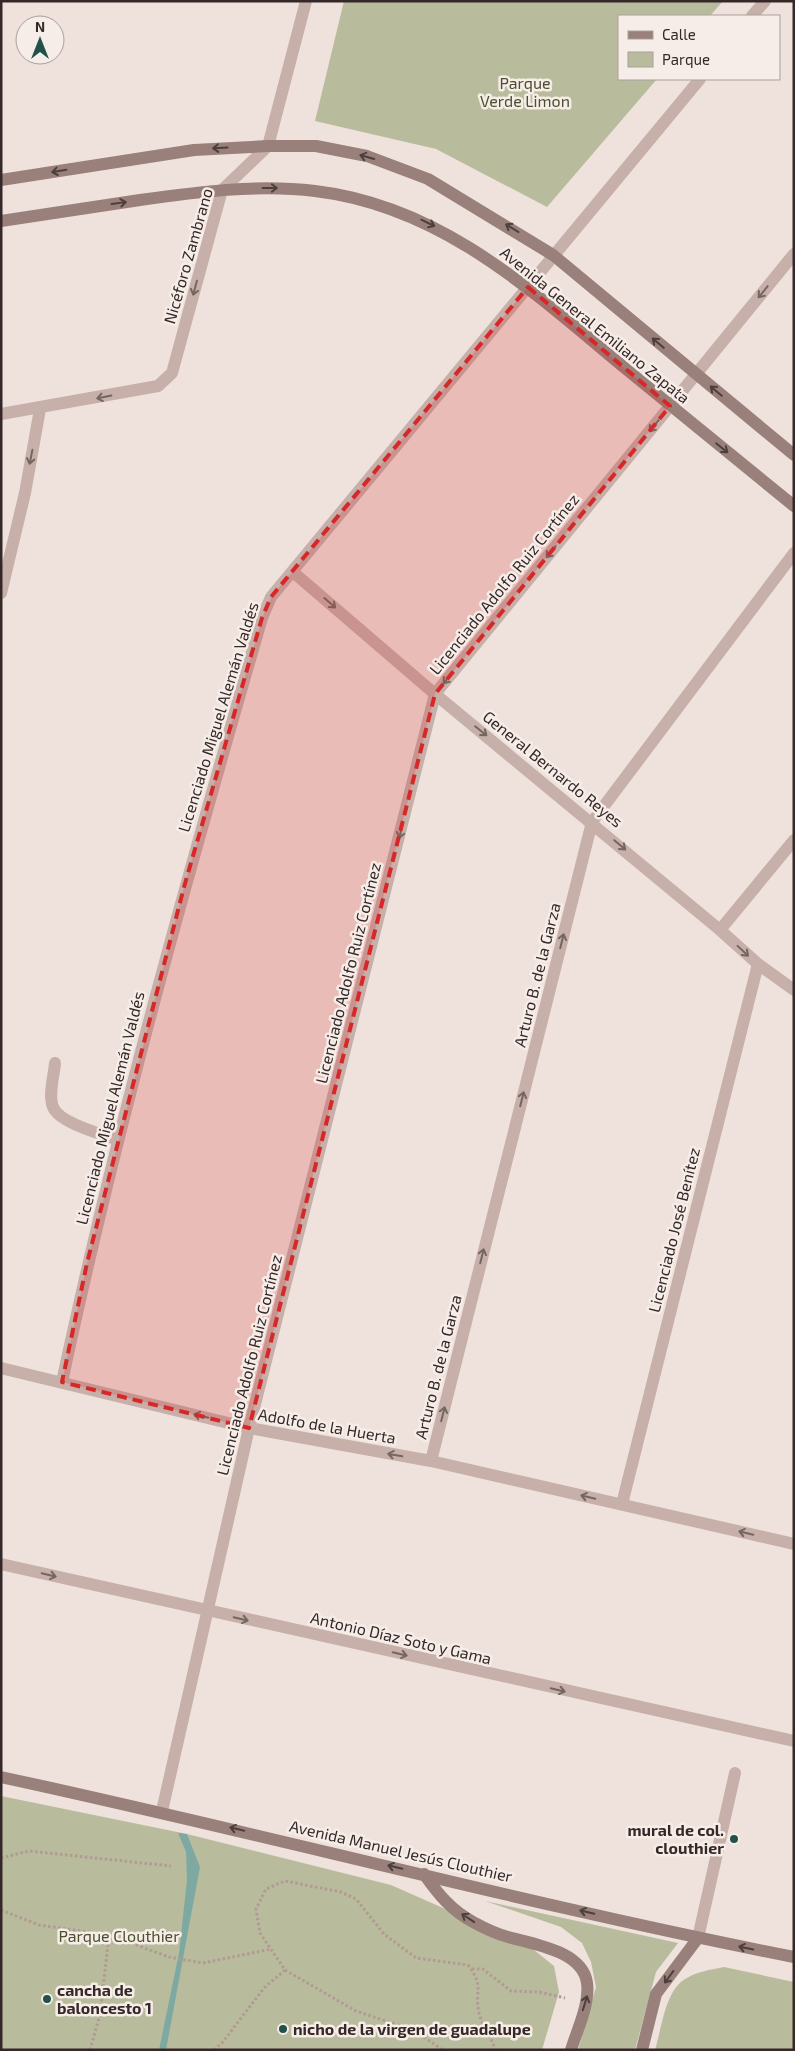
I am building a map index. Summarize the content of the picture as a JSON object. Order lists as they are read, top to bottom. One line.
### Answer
{"streets":{"street":["Nicéforo Zambrano","Avenida General Emiliano Zapata","Licenciado Adolfo Ruiz Cortínez","Licenciado Miguel Alemán Valdés","General Bernardo Reyes","Arturo B. de la Garza","Licenciado José Benítez","Adolfo de la Huerta","Antonio Díaz Soto y Gama","Avenida Manuel Jesús Clouthier"]},"crossings":[["Nicéforo Zambrano","Avenida General Emiliano Zapata"],["Avenida General Emiliano Zapata","Licenciado Adolfo Ruiz Cortínez"],["Avenida General Emiliano Zapata","Licenciado Miguel Alemán Valdés"],["Licenciado Adolfo Ruiz Cortínez","General Bernardo Reyes"],["Licenciado Adolfo Ruiz Cortínez","Adolfo de la Huerta"],["Licenciado Adolfo Ruiz Cortínez","Antonio Díaz Soto y Gama"],["Licenciado Adolfo Ruiz Cortínez","Avenida Manuel Jesús Clouthier"],["Licenciado Miguel Alemán Valdés","General Bernardo Reyes"],["Licenciado Miguel Alemán Valdés","Adolfo de la Huerta"],["General Bernardo Reyes","Arturo B. de la Garza"],["General Bernardo Reyes","Licenciado José Benítez"],["Arturo B. de la Garza","Adolfo de la Huerta"],["Licenciado José Benítez","Adolfo de la Huerta"]],"one_way":["Nicéforo Zambrano","Licenciado Adolfo Ruiz Cortínez","General Bernardo Reyes","Arturo B. de la Garza","Adolfo de la Huerta","Antonio Díaz Soto y Gama","Avenida Manuel Jesús Clouthier"],"parks":["Parque Verde Limon","Parque Clouthier"],"places":["mural de col. clouthier","cancha de baloncesto 1","nicho de la virgen de guadalupe"],"legend":["Calle","Parque"],"north":"top"}
